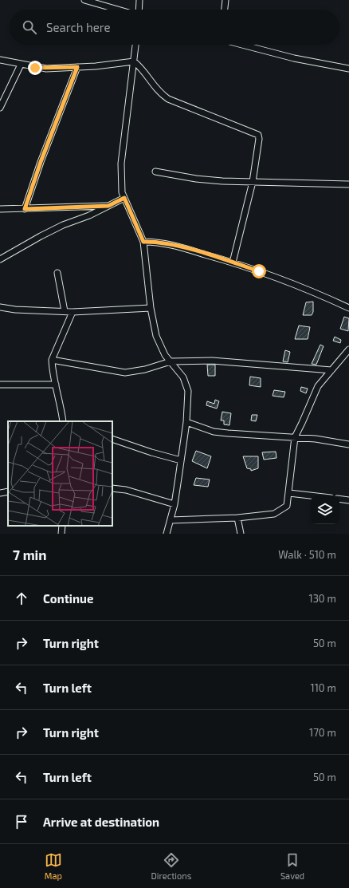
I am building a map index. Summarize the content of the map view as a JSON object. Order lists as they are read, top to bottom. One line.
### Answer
{"page":{"search":"Search here","heading":["7 min","Walk · 510 m"],"list":[["Continue","130 m"],["Turn right","50 m"],["Turn left","110 m"],["Turn right","170 m"],["Turn left","50 m"],"Arrive at destination"],"nav":["Map","Directions","Saved"]}}
